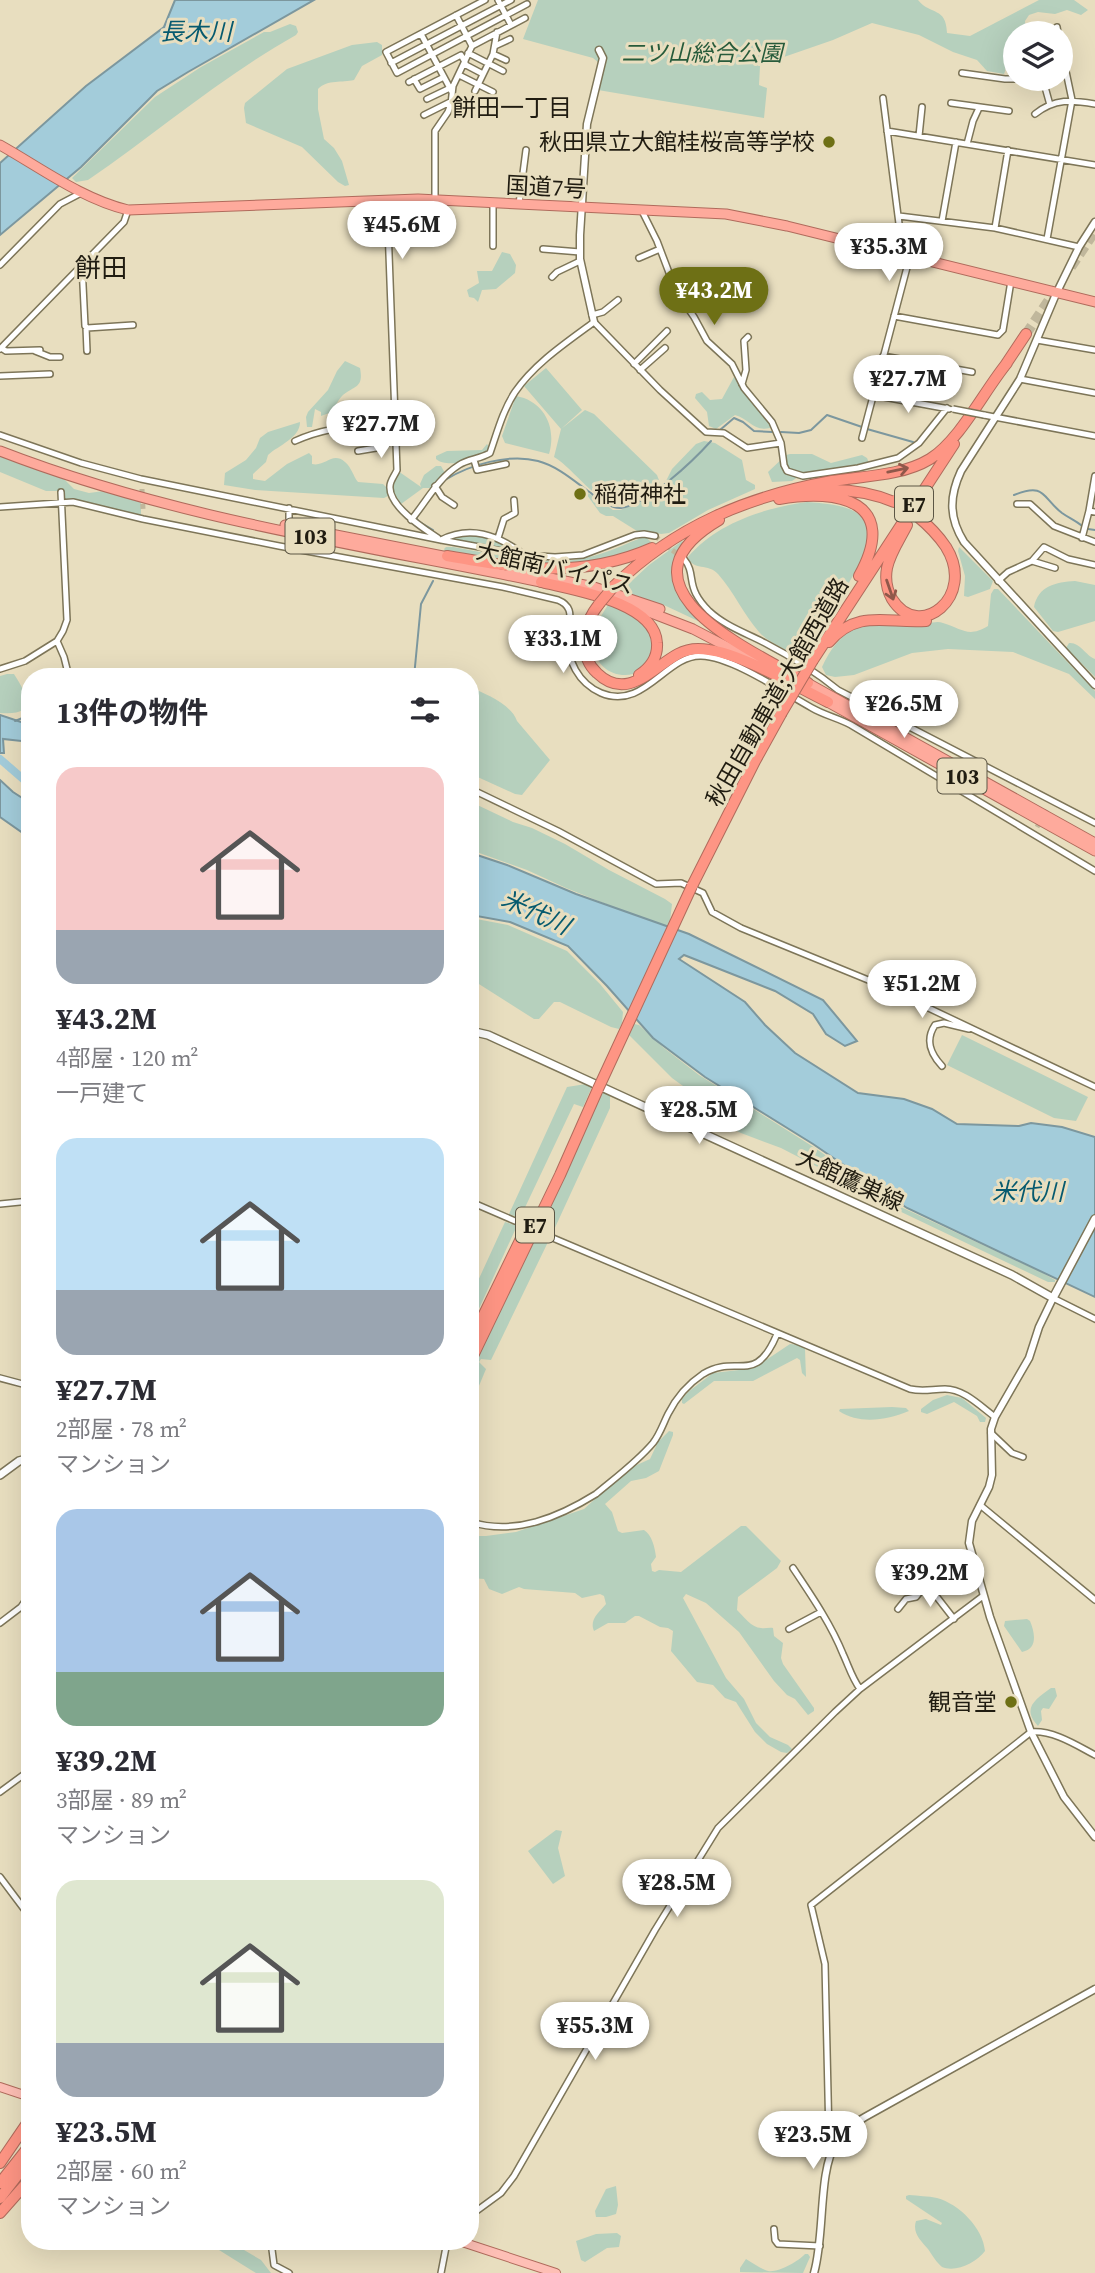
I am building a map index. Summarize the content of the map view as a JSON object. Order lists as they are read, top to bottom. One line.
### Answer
{"streets":{"highway":["国道7号","E7","103","大館南バイパス","秋田自動車道;大館西道路"],"main road":["大館鷹巣線"]},"districts":["餅田一丁目","餅田"],"water":["長木川","米代川"],"parks":["二ツ山総合公園"],"places":["秋田県立大館桂桜高等学校","稲荷神社","観音堂"],"page":{"price":["¥45.6M","¥35.3M","¥43.2M","¥27.7M","¥27.7M","¥33.1M","¥26.5M","¥51.2M","¥28.5M","¥39.2M","¥28.5M","¥55.3M","¥23.5M"],"heading":"13件の物件","list":[{"name":"¥43.2M","note":"4部屋 · 120 m² · 一戸建て"},{"name":"¥27.7M","note":"2部屋 · 78 m² · マンション"},{"name":"¥39.2M","note":"3部屋 · 89 m² · マンション"},{"name":"¥23.5M","note":"2部屋 · 60 m² · マンション"}]}}
